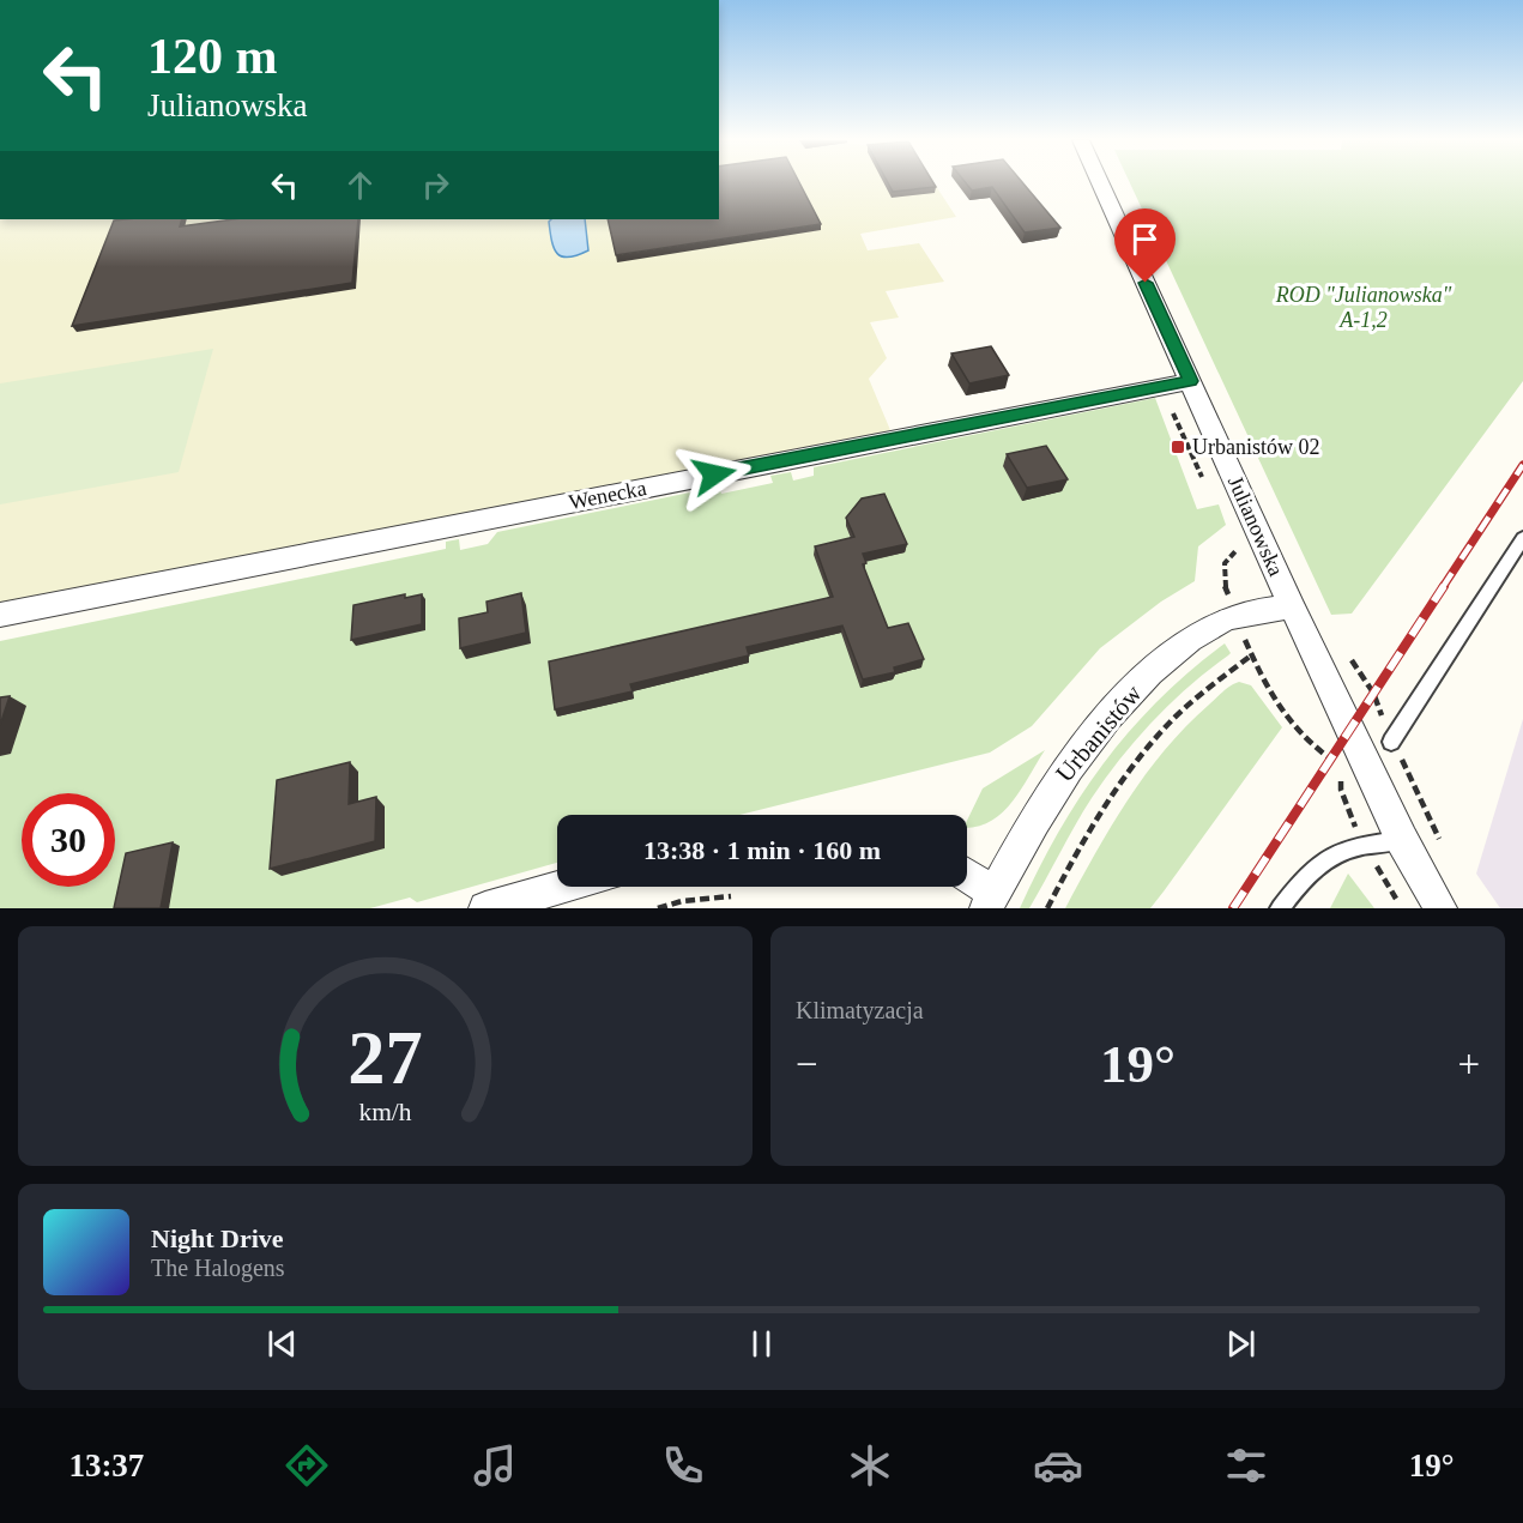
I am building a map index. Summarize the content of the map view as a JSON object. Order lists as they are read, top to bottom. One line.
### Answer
{"streets":{"street":["Wenecka","Julianowska","Urbanistów"]},"crossings":[["Wenecka","Julianowska"],["Julianowska","Urbanistów"]],"parks":["ROD \"Julianowska\" A-1,2"],"places":{"transit":["Urbanistów 02"]},"page":{"turn":["120 m","Julianowska"],"limit":"30","trip":"13:38 · 1 min · 160 m","tile":"Klimatyzacja","heat":["−","19°","+"],"song":["Night Drive","The Halogens"],"tabs":["13:37","19°"],"gauge":["27","km/h"]}}
